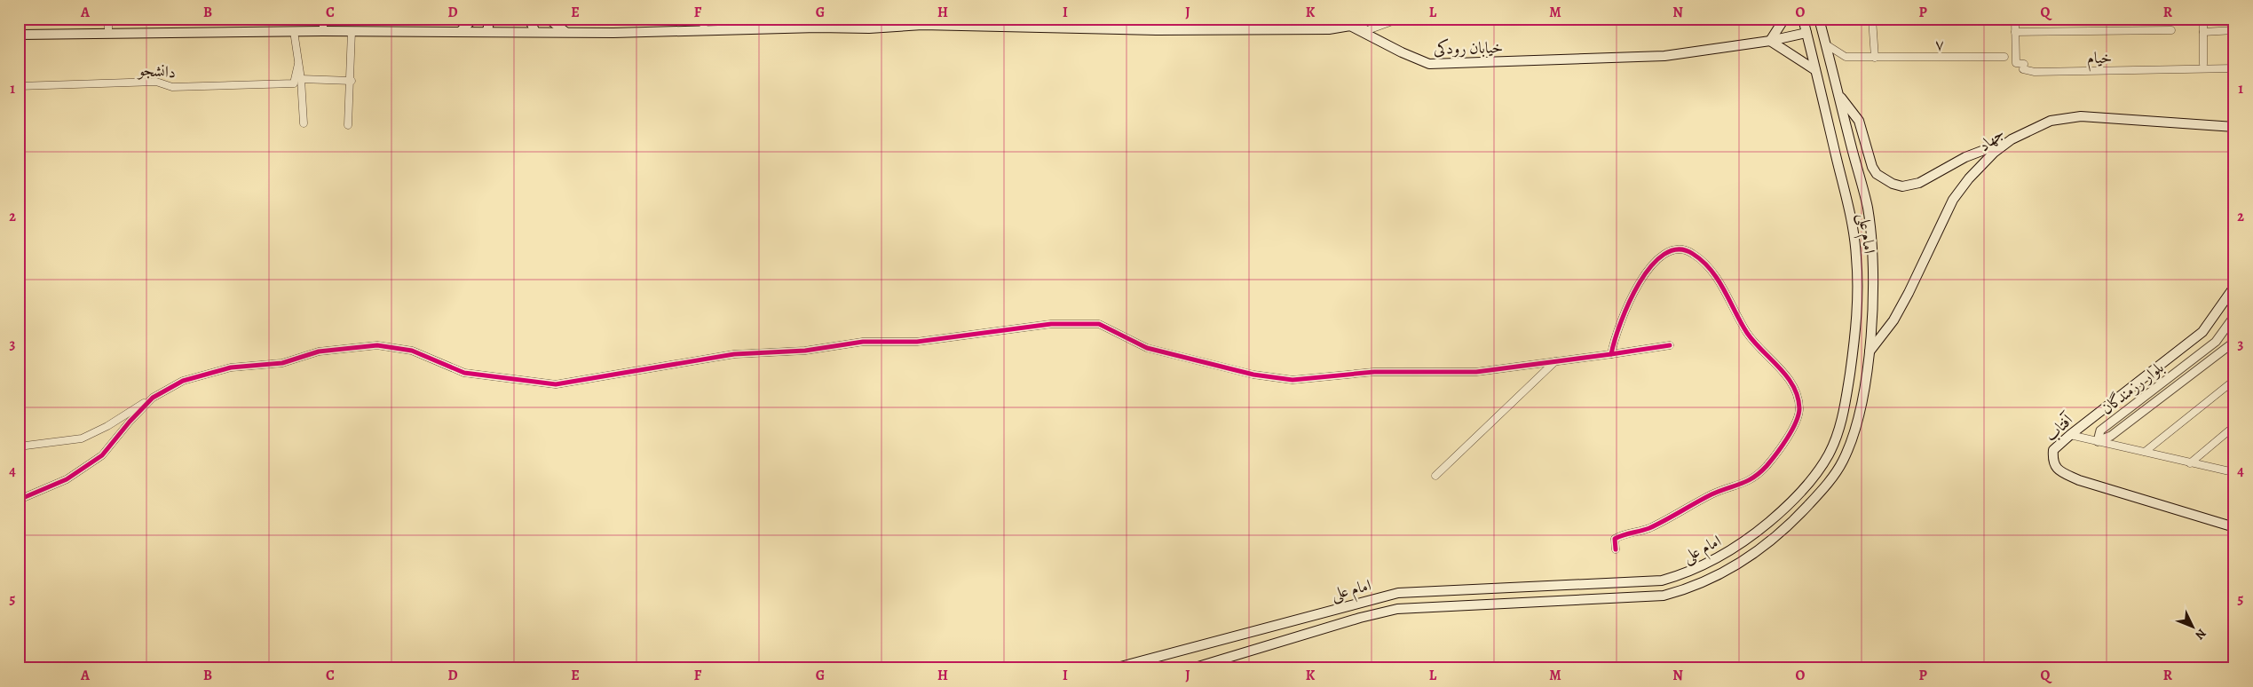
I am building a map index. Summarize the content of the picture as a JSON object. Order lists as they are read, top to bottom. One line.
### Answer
{"streets":{"main road":["خیابان رودکی","جهاد","امام علی","آفتاب"],"street":["۷","خیام","دانشجو","بلوار رزمندگان"]},"crossings":[["۷","امام علی"],["خیابان رودکی","امام علی"],["جهاد","امام علی"]],"north":"bottom right","grid":{"columns":["A","B","C","D","E","F","G","H","I","J","K","L","M","N","O","P","Q","R"],"rows":["1","2","3","4","5"]}}
